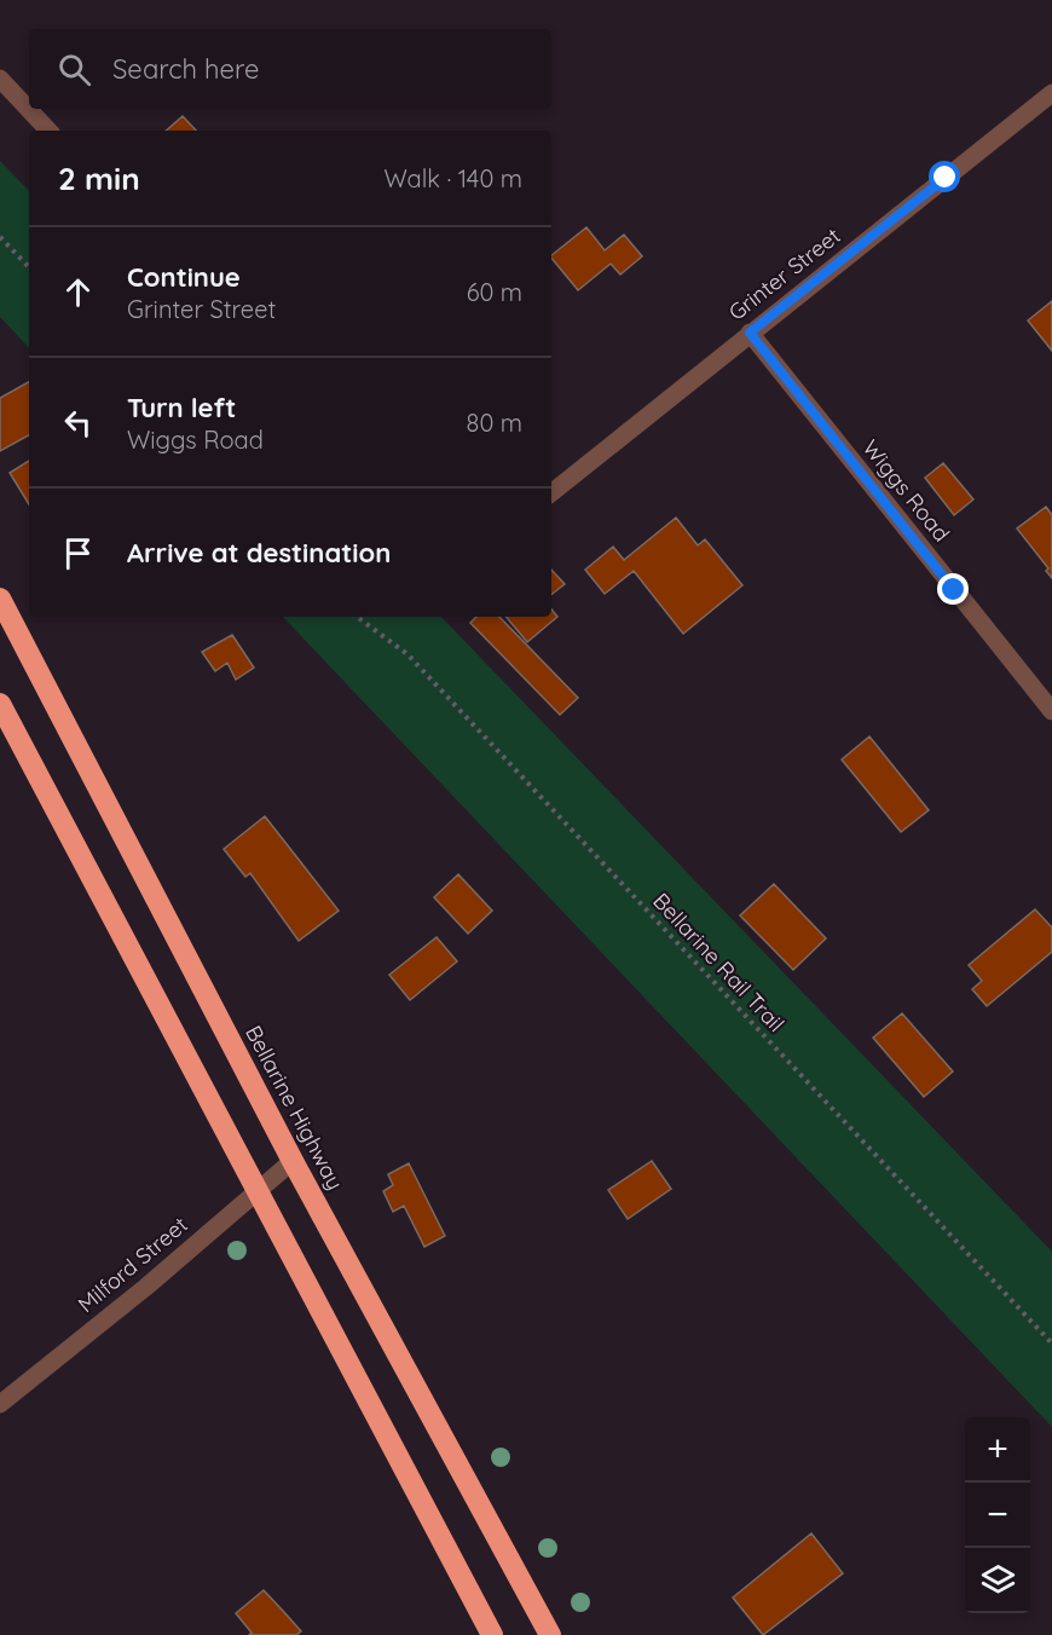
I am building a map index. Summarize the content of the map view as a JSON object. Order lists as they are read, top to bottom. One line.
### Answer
{"streets":{"highway":["Bellarine Highway"],"street":["Grinter Street","Wiggs Road","Milford Street"],"path":["Bellarine Rail Trail"]},"crossings":[["Grinter Street","Wiggs Road"],["Bellarine Highway","Milford Street"]],"page":{"search":"Search here","heading":["2 min","Walk · 140 m"],"list":[["Continue","Grinter Street","60 m"],["Turn left","Wiggs Road","80 m"],"Arrive at destination"],"map_buttons":["+","−"]}}
